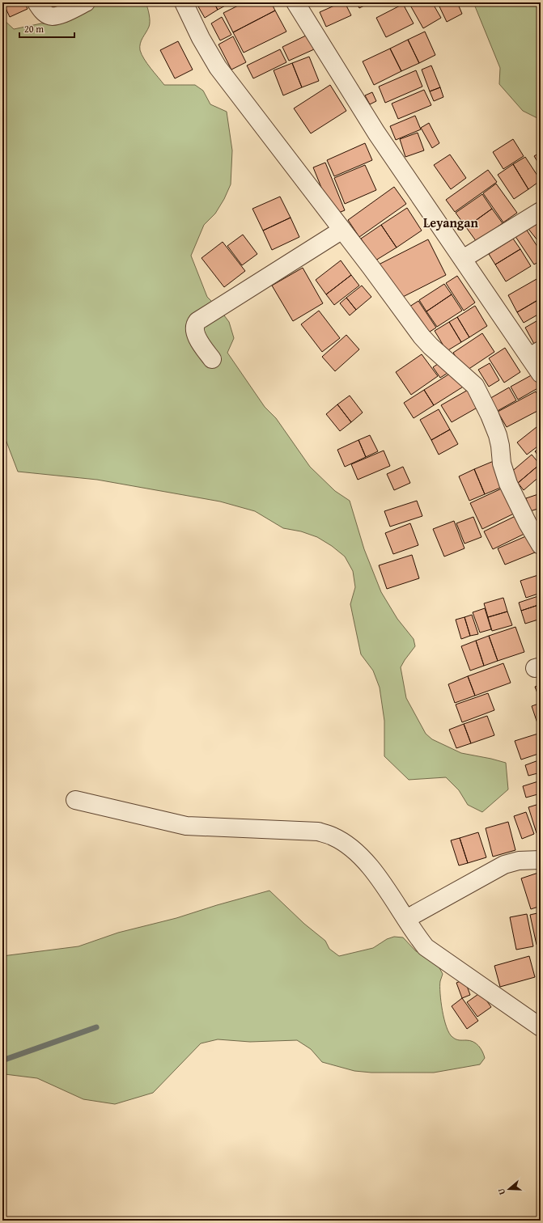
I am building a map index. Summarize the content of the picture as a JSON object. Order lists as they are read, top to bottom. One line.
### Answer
{"districts":["Leyangan"],"scale_bar":"20 m","north":"left"}
